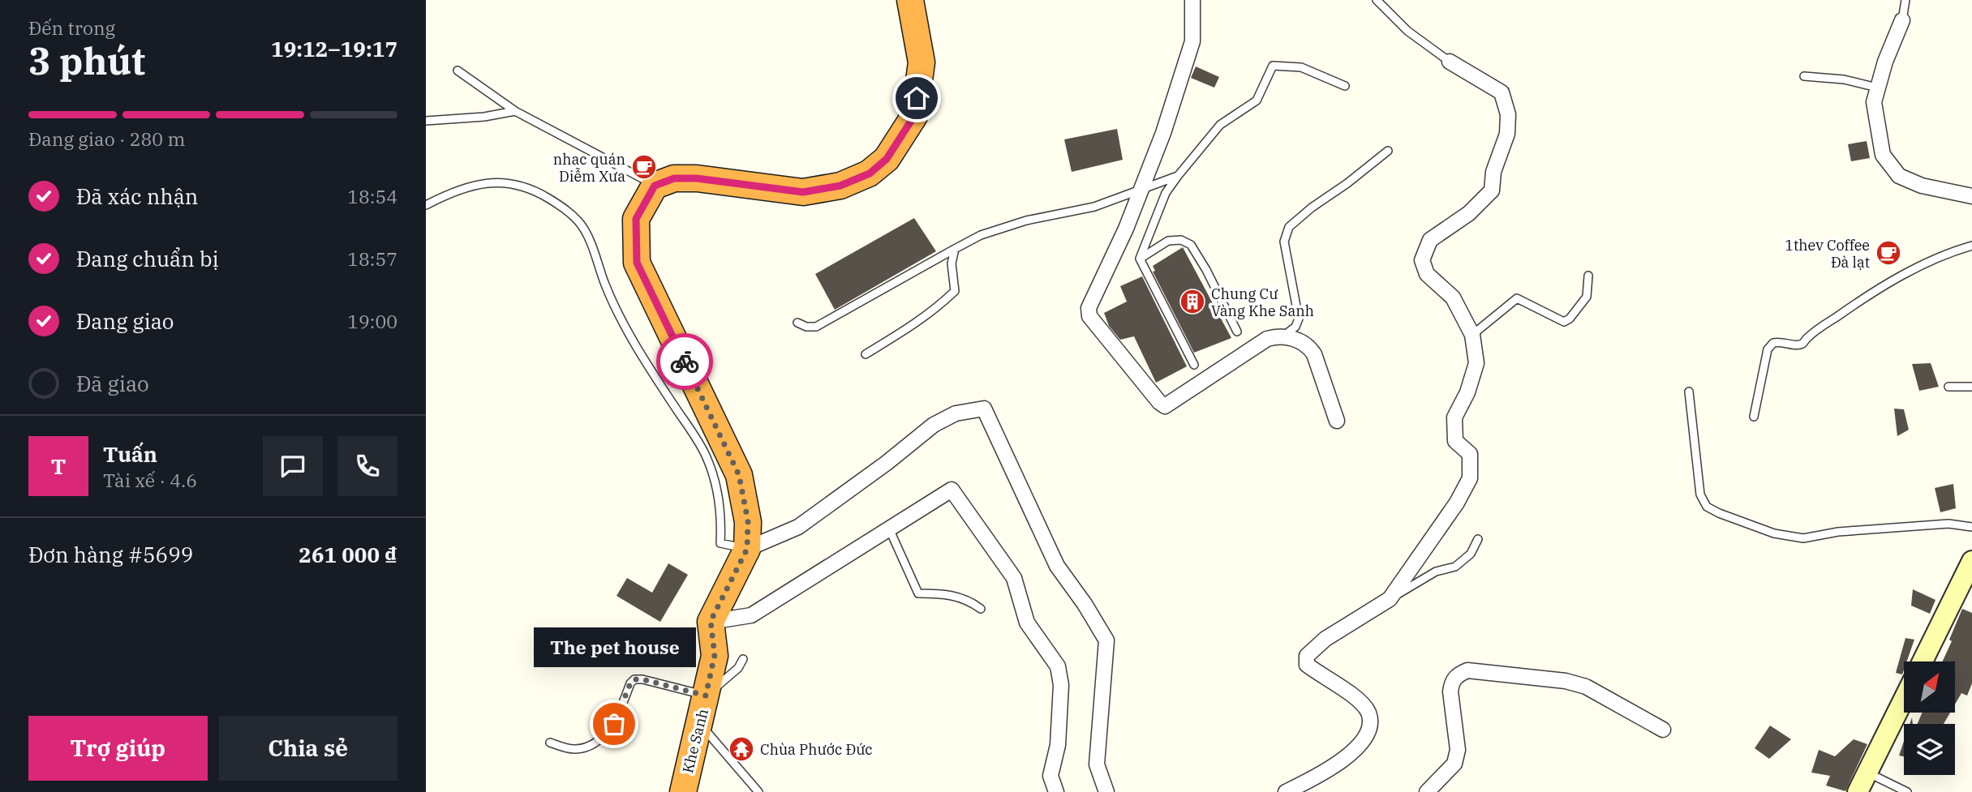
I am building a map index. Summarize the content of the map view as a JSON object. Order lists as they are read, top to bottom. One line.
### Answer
{"streets":{"highway":["Khe Sanh"]},"places":{"cafe":["nhạc quán Diễm Xưa","1thev Coffee Đà lạt"],"building":["Chung Cư Vàng Khe Sanh"],"other":["The pet house"],"temple":["Chùa Phước Đức"]},"north":"top right","page":{"heading":["3 phút","Đến trong","19:12–19:17"],"panel":["Tuấn","Tài xế · 4.6","Đơn hàng #5699","261 000 ₫"],"bar":"Đang giao · 280 m","list":[["Đã xác nhận","18:54"],["Đang chuẩn bị","18:57"],["Đang giao","19:00"],"Đã giao"],"round":"T","bubble":"The pet house","buttons":["Trợ giúp","Chia sẻ"]}}
